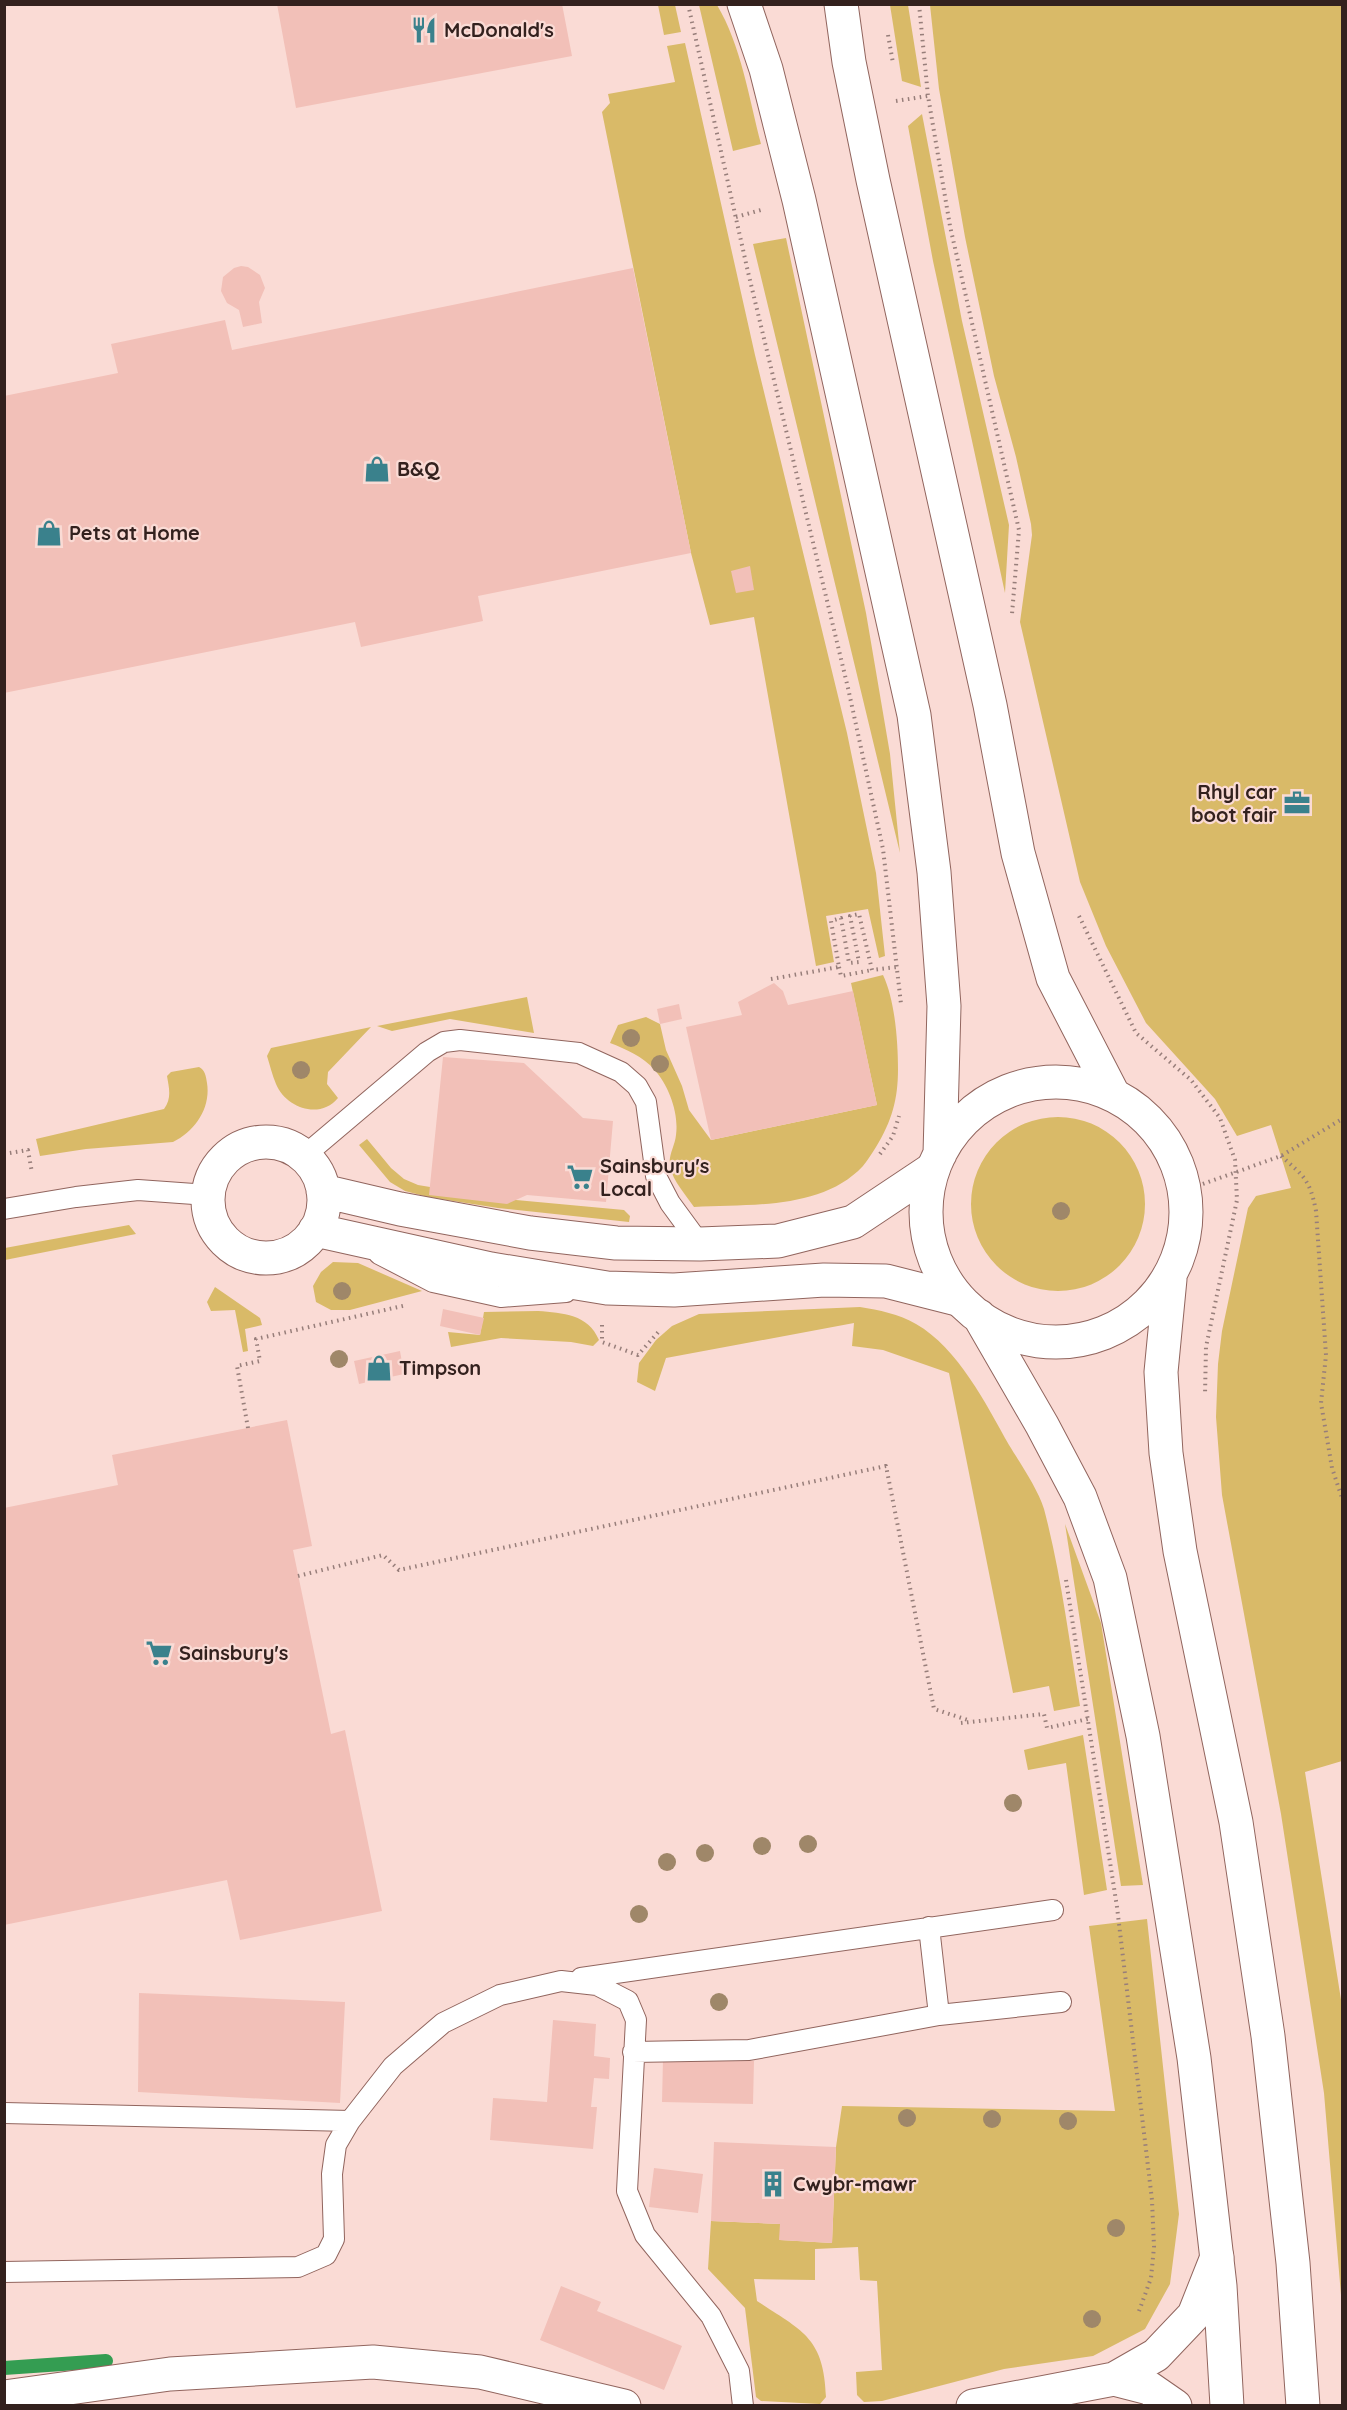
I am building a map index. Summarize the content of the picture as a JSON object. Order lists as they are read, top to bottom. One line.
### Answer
{"places":{"restaurant":["McDonald's"],"shop":["B&Q","Pets at Home","Timpson"],"office":["Rhyl car boot fair"],"supermarket":["Sainsbury's Local","Sainsbury's"],"building":["Cwybr-mawr"]}}
